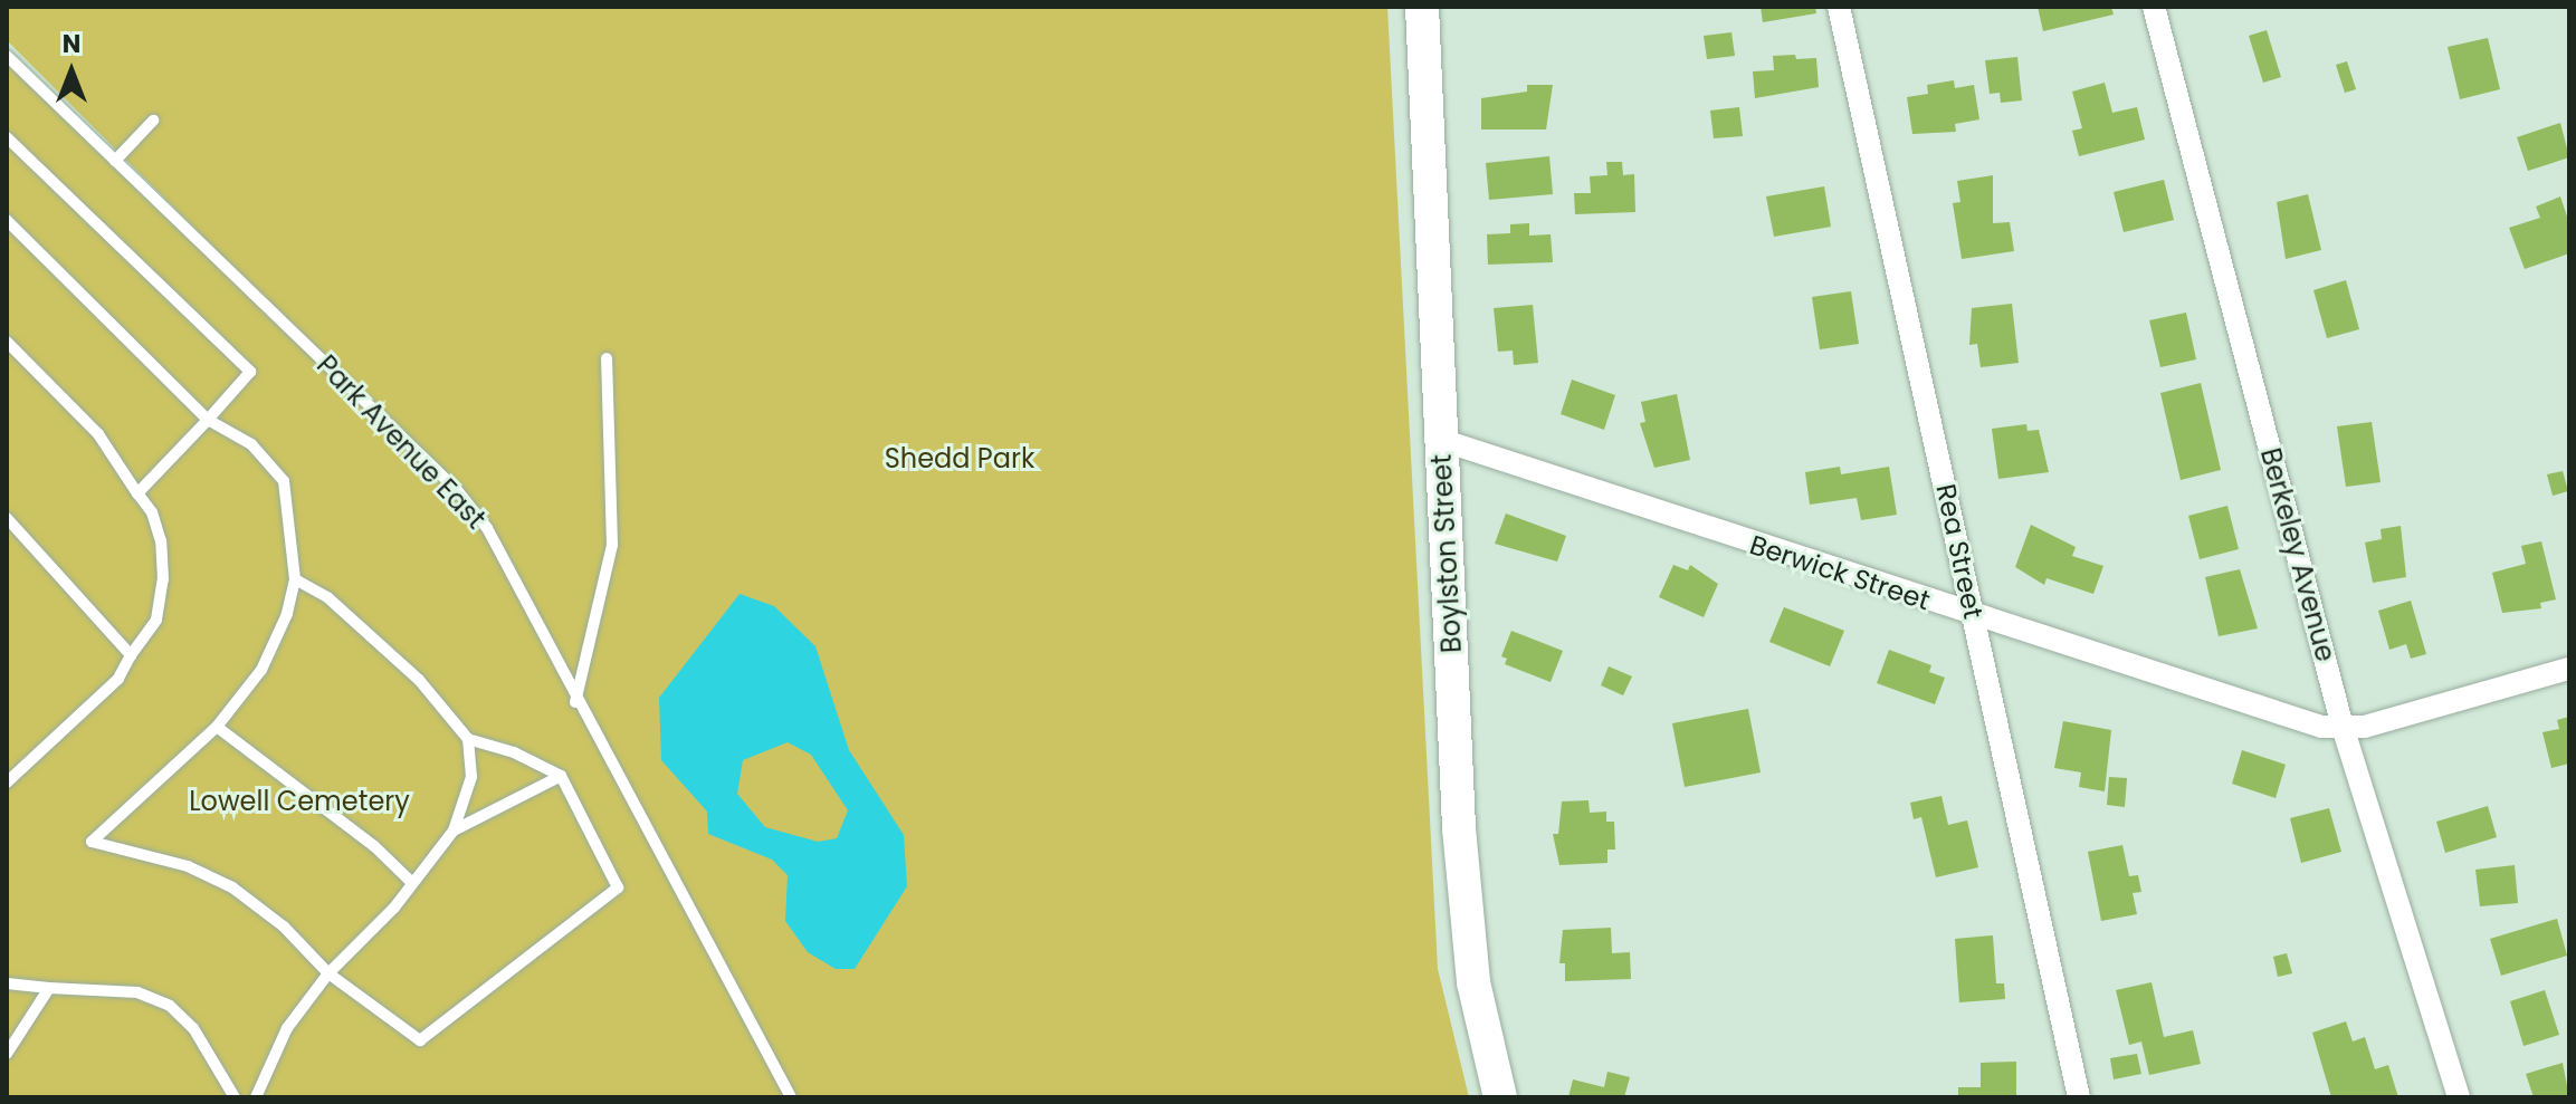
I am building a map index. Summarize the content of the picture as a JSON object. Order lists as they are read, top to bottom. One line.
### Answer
{"streets":{"main road":["Boylston Street"],"street":["Rea Street","Berkeley Avenue","Berwick Street"],"lane":["Park Avenue East"]},"crossings":[["Rea Street","Berwick Street"],["Boylston Street","Berwick Street"],["Berkeley Avenue","Berwick Street"]],"parks":["Shedd Park","Lowell Cemetery"],"north":"top"}
